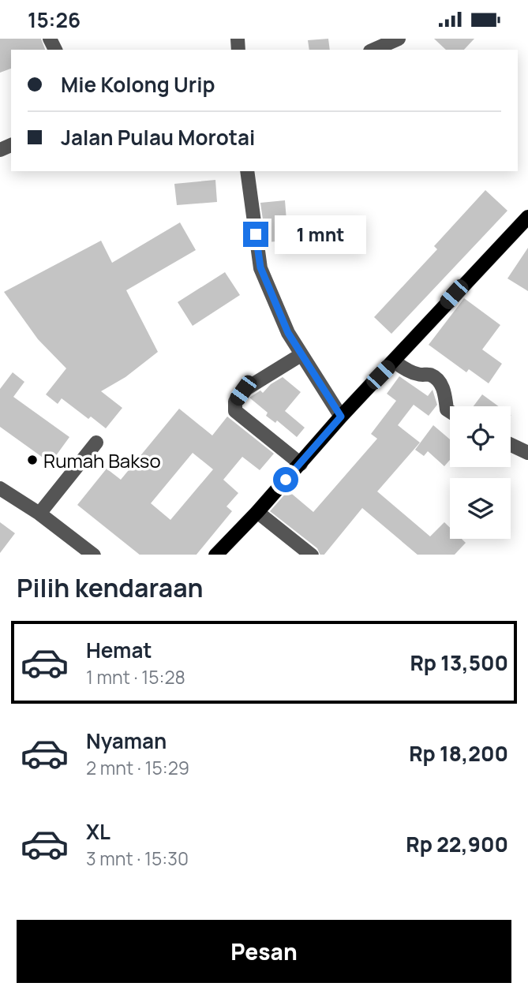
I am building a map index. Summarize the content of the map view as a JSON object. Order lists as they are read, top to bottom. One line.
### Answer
{"places":["Rumah Bakso"],"page":{"status":"15:26","banner":["Mie Kolong Urip","Jalan Pulau Morotai"],"bubble":"1 mnt","heading":"Pilih kendaraan","list":[{"name":"Hemat","note":"1 mnt · 15:28","value":"Rp 13,500"},{"name":"Nyaman","note":"2 mnt · 15:29","value":"Rp 18,200"},{"name":"XL","note":"3 mnt · 15:30","value":"Rp 22,900"}],"buttons":"Pesan"}}
